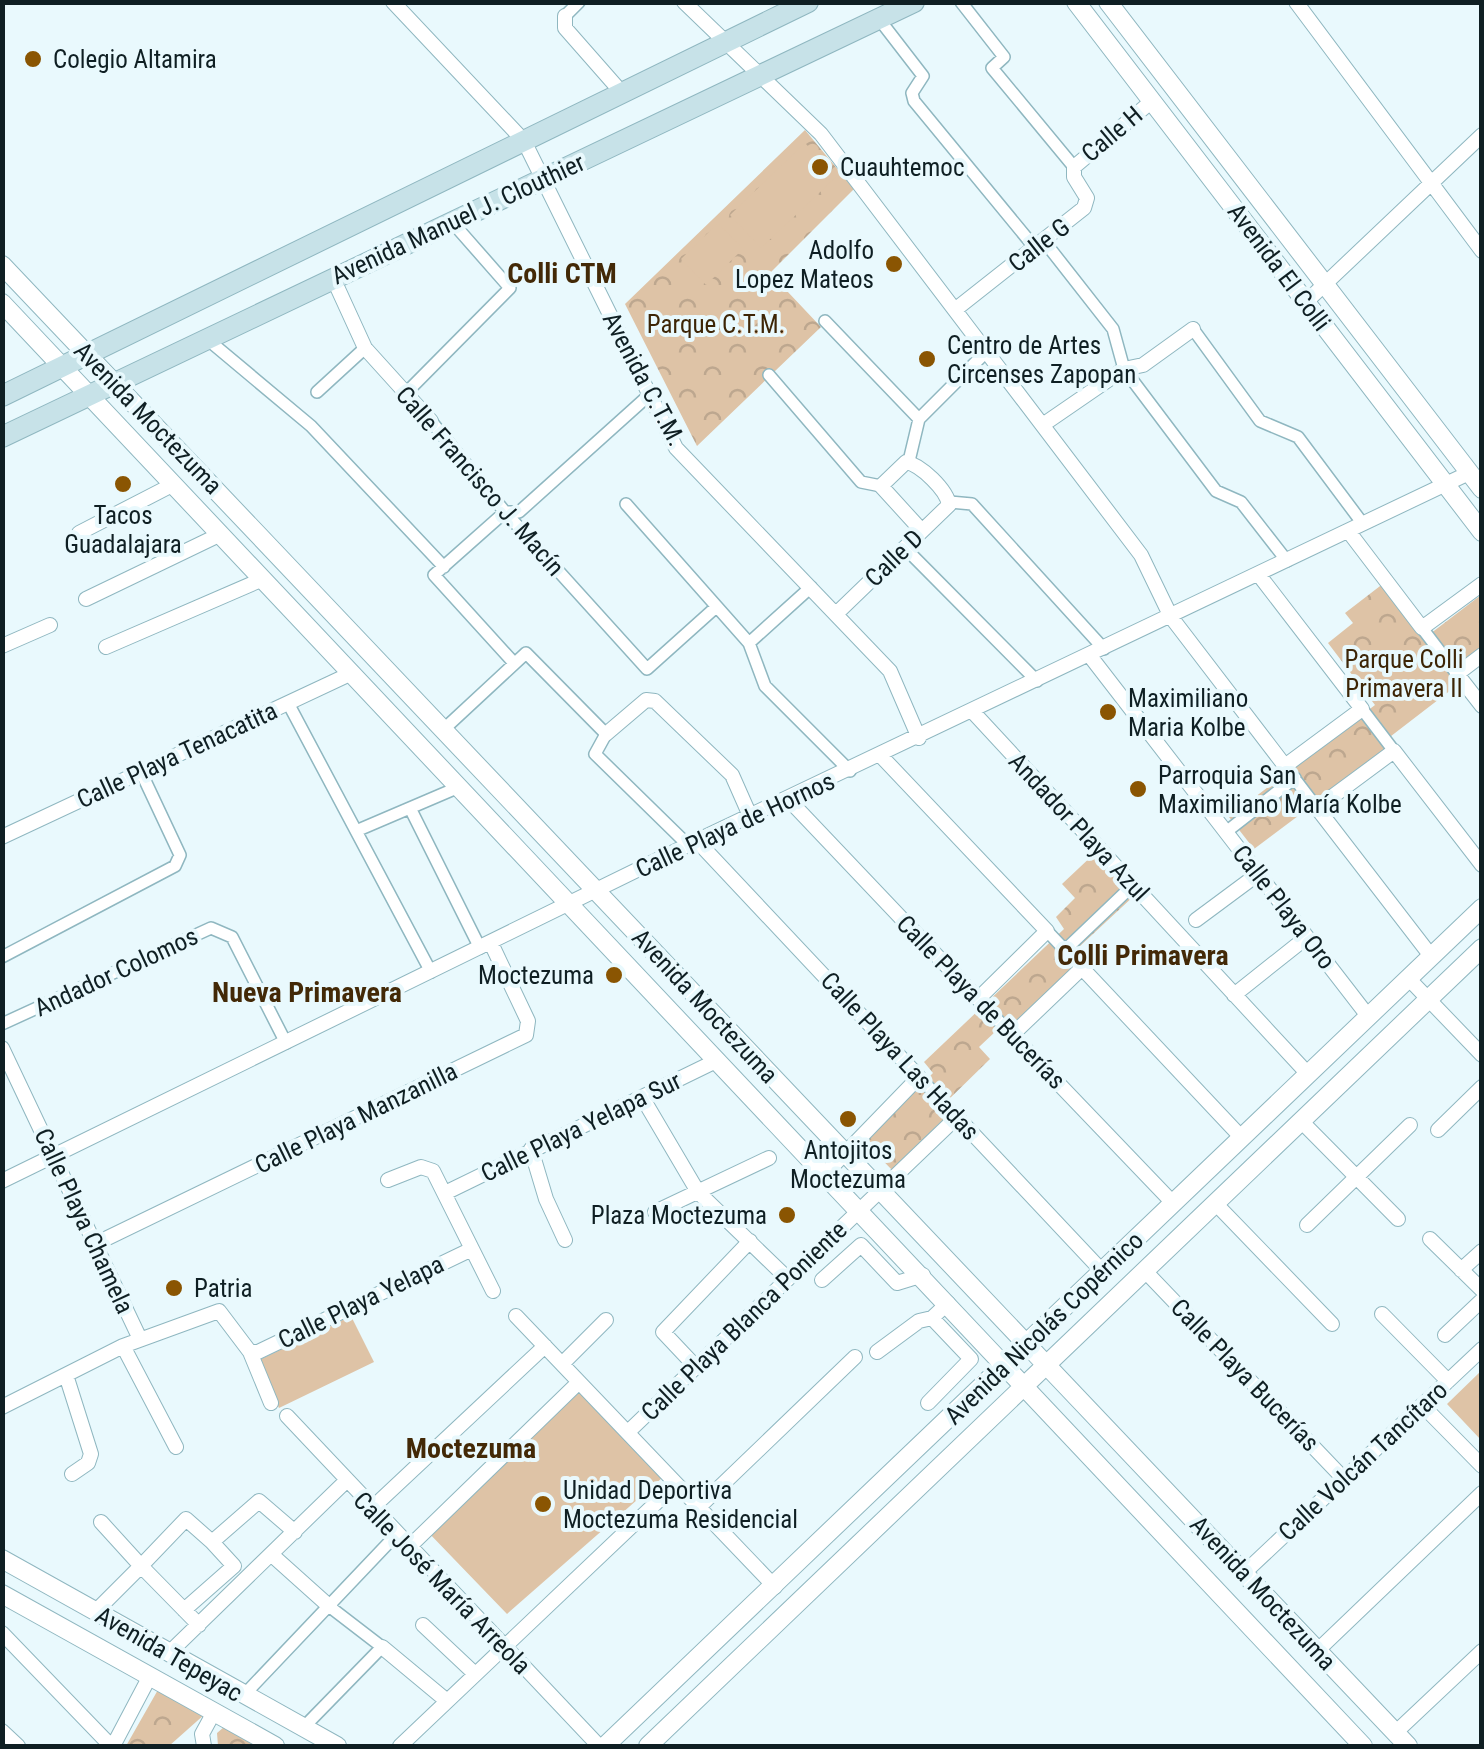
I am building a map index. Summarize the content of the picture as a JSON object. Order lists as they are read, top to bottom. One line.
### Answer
{"streets":{"main road":["Avenida Manuel J. Clouthier"],"street":["Calle H","Calle G","Avenida El Colli","Avenida C.T.M.","Avenida Moctezuma","Calle Francisco J. Macín","Calle D","Calle Playa Tenacatita","Calle Playa de Hornos","Andador Playa Azul","Calle Playa Oro","Andador Colomos","Calle Playa de Bucerías","Calle Playa Las Hadas","Calle Playa Manzanilla","Calle Playa Yelapa Sur","Calle Playa Chamela","Calle Playa Yelapa","Calle Playa Blanca Poniente","Avenida Nicolás Copérnico","Calle Playa Bucerías","Calle Volcán Tancítaro","Calle José María Arreola","Avenida Tepeyac"]},"crossings":[["Calle H","Calle G"],["Calle H","Avenida El Colli"],["Avenida Manuel J. Clouthier","Avenida C.T.M."],["Avenida Manuel J. Clouthier","Avenida Moctezuma"],["Avenida Manuel J. Clouthier","Calle Francisco J. Macín"],["Avenida El Colli","Calle Playa de Hornos"],["Avenida C.T.M.","Calle D"],["Avenida C.T.M.","Calle Playa de Hornos"],["Avenida Moctezuma","Calle Playa Tenacatita"],["Avenida Moctezuma","Calle Playa de Hornos"],["Avenida Moctezuma","Calle Playa Yelapa Sur"],["Avenida Moctezuma","Calle Playa Blanca Poniente"],["Avenida Moctezuma","Avenida Nicolás Copérnico"],["Avenida Moctezuma","Calle Volcán Tancítaro"],["Calle Playa de Hornos","Andador Playa Azul"],["Calle Playa de Hornos","Calle Playa Oro"],["Calle Playa de Hornos","Andador Colomos"],["Calle Playa de Hornos","Calle Playa de Bucerías"],["Calle Playa de Hornos","Calle Playa Las Hadas"],["Calle Playa de Hornos","Calle Playa Manzanilla"],["Calle Playa de Hornos","Calle Playa Chamela"],["Andador Playa Azul","Avenida Nicolás Copérnico"],["Calle Playa Oro","Avenida Nicolás Copérnico"],["Calle Playa de Bucerías","Avenida Nicolás Copérnico"],["Calle Playa Las Hadas","Calle Playa Blanca Poniente"],["Calle Playa Las Hadas","Avenida Nicolás Copérnico"],["Calle Playa Manzanilla","Calle Playa Chamela"],["Avenida Nicolás Copérnico","Calle Playa Bucerías"],["Avenida Nicolás Copérnico","Calle José María Arreola"],["Calle Playa Bucerías","Calle Volcán Tancítaro"]],"districts":["Colli CTM","Colli Primavera","Nueva Primavera","Moctezuma"],"parks":["Parque C.T.M.","Parque Colli Primavera II"],"places":["Colegio Altamira","Cuauhtemoc","Adolfo Lopez Mateos","Centro de Artes Circenses Zapopan","Tacos Guadalajara","Maximiliano Maria Kolbe","Parroquia San Maximiliano María Kolbe","Moctezuma","Antojitos Moctezuma","Plaza Moctezuma","Patria","Unidad Deportiva Moctezuma Residencial"]}
